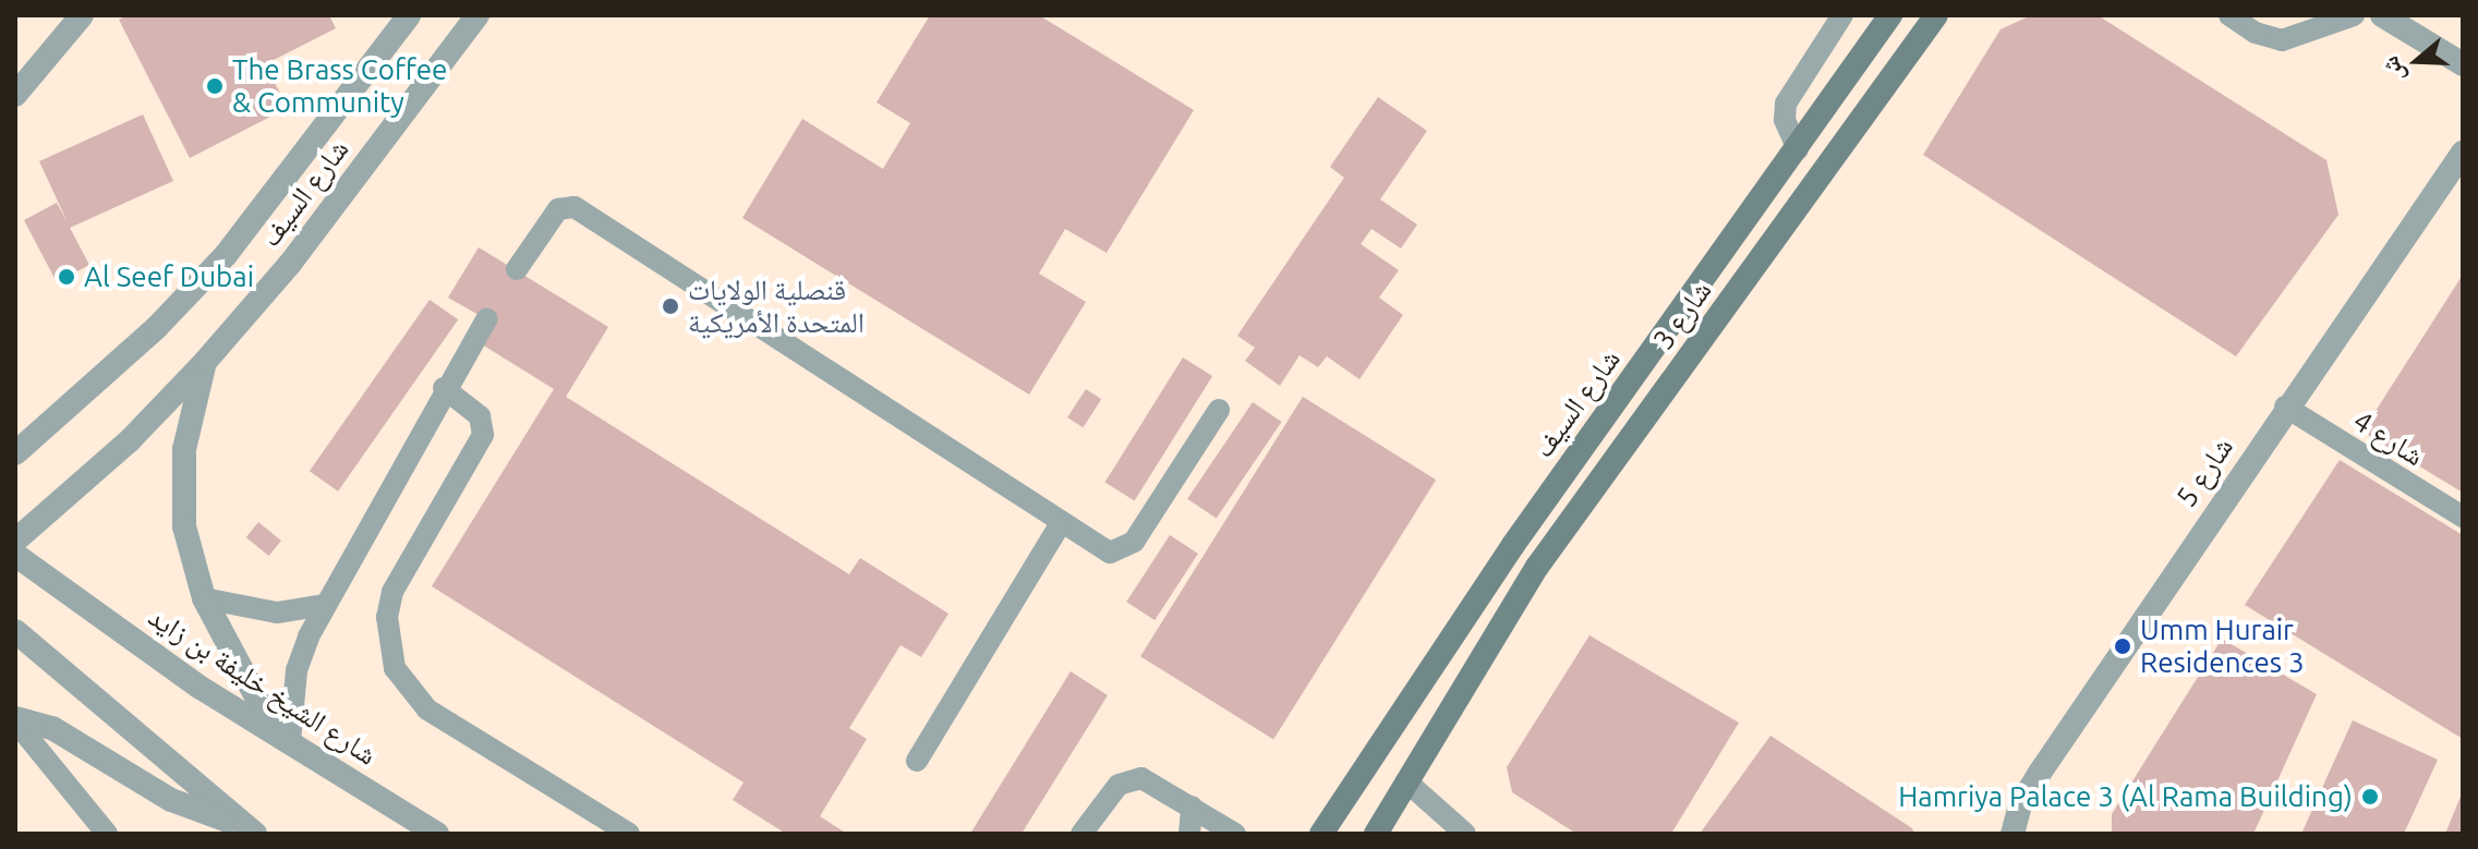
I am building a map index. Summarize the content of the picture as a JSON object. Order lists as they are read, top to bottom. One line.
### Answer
{"streets":{"main road":["شارع السيف","شارع 3"],"street":["شارع 5","شارع الشيخ خليفة بن زايد"],"lane":["شارع 4"]},"crossings":[["شارع 4","شارع 5"]],"places":["The Brass Coffee & Community","Al Seef Dubai","قنصلية الولايات المتحدة الأمريكية","Umm Hurair Residences 3","Hamriya Palace 3 (Al Rama Building)"],"north":"left"}
